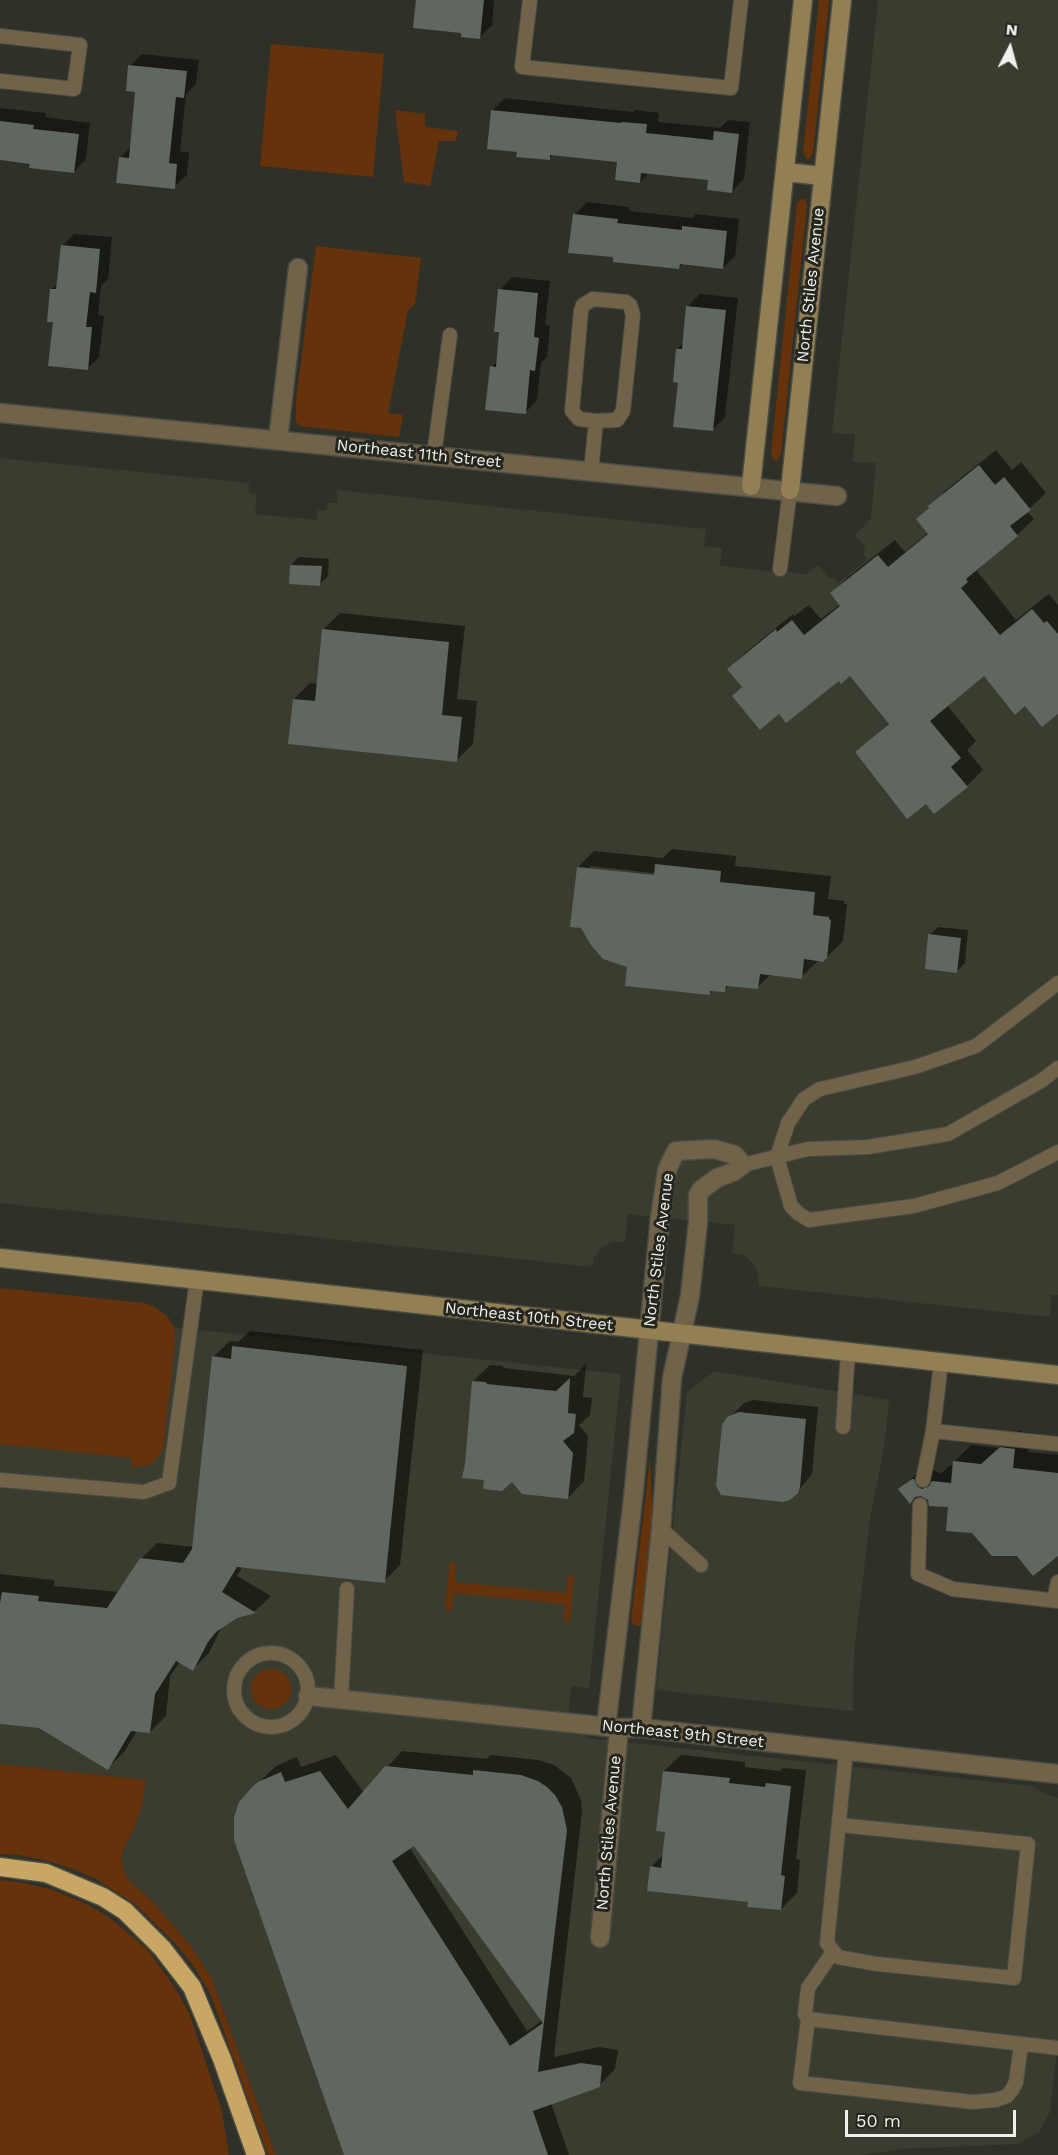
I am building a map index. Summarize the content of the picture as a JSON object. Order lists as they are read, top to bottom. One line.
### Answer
{"streets":{"main road":["North Stiles Avenue","Northeast 10th Street"],"street":["Northeast 11th Street","Northeast 9th Street"]},"crossings":[["North Stiles Avenue","Northeast 11th Street"],["North Stiles Avenue","Northeast 10th Street"],["North Stiles Avenue","Northeast 9th Street"]],"scale_bar":"50 m","north":"top"}
